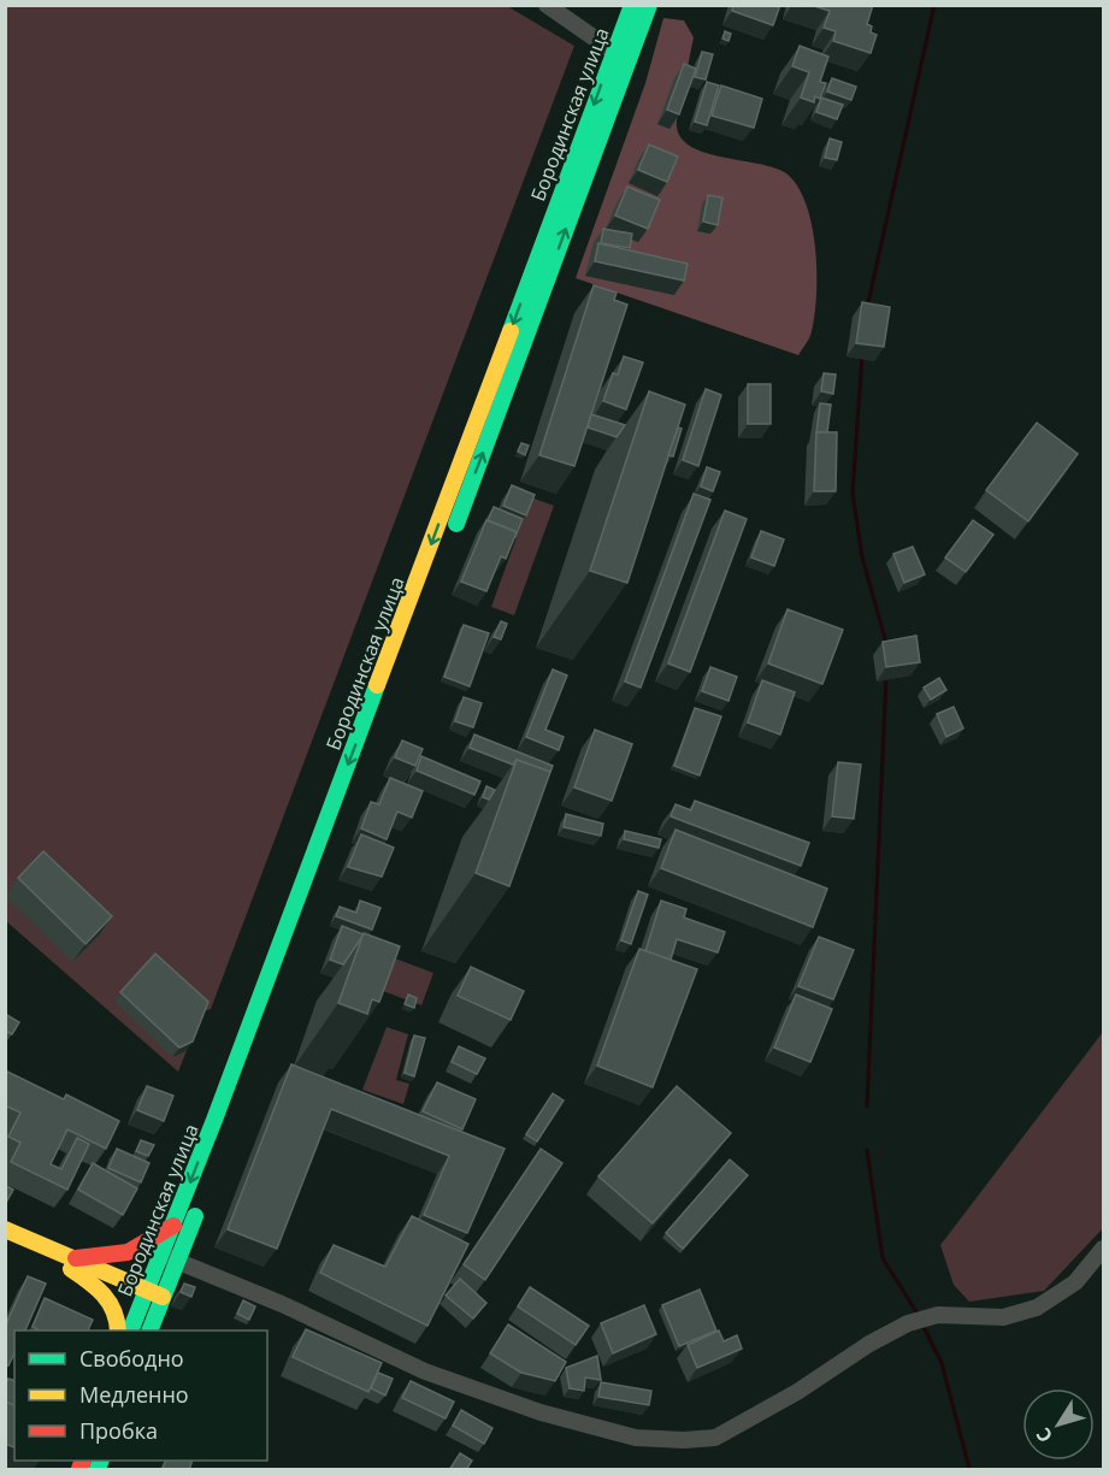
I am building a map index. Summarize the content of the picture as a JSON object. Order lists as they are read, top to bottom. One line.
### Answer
{"streets":{"main road":["Бородинская улица"]},"legend":["Свободно","Медленно","Пробка"],"north":"bottom left"}
